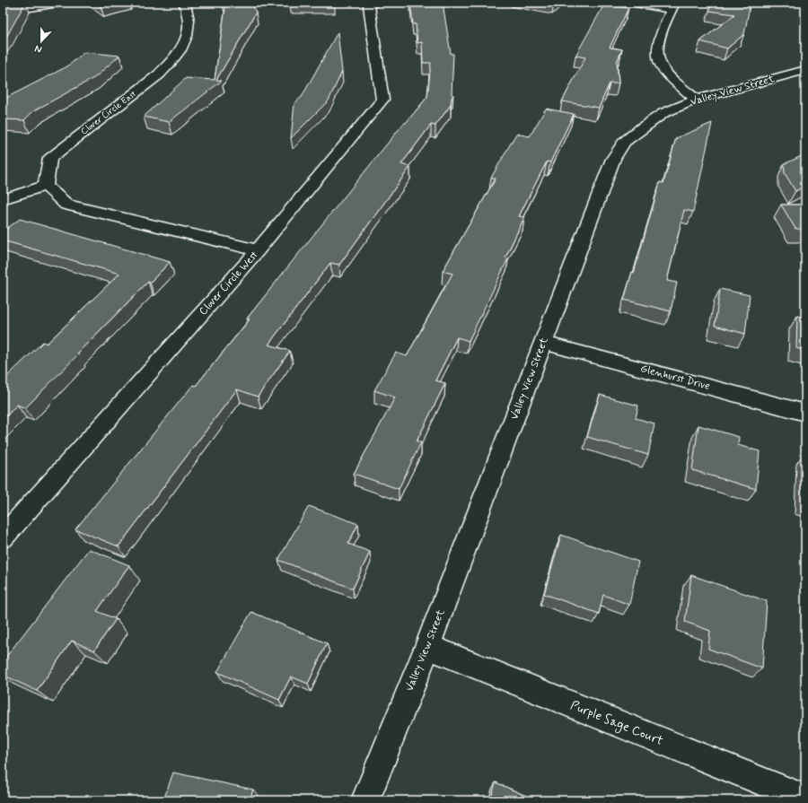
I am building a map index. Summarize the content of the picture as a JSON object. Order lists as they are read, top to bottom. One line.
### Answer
{"streets":{"street":["Valley View Street","Clover Circle East","Clover Circle West","Glenhurst Drive","Purple Sage Court"]},"crossings":[["Valley View Street","Glenhurst Drive"],["Valley View Street","Purple Sage Court"]],"north":"bottom"}
